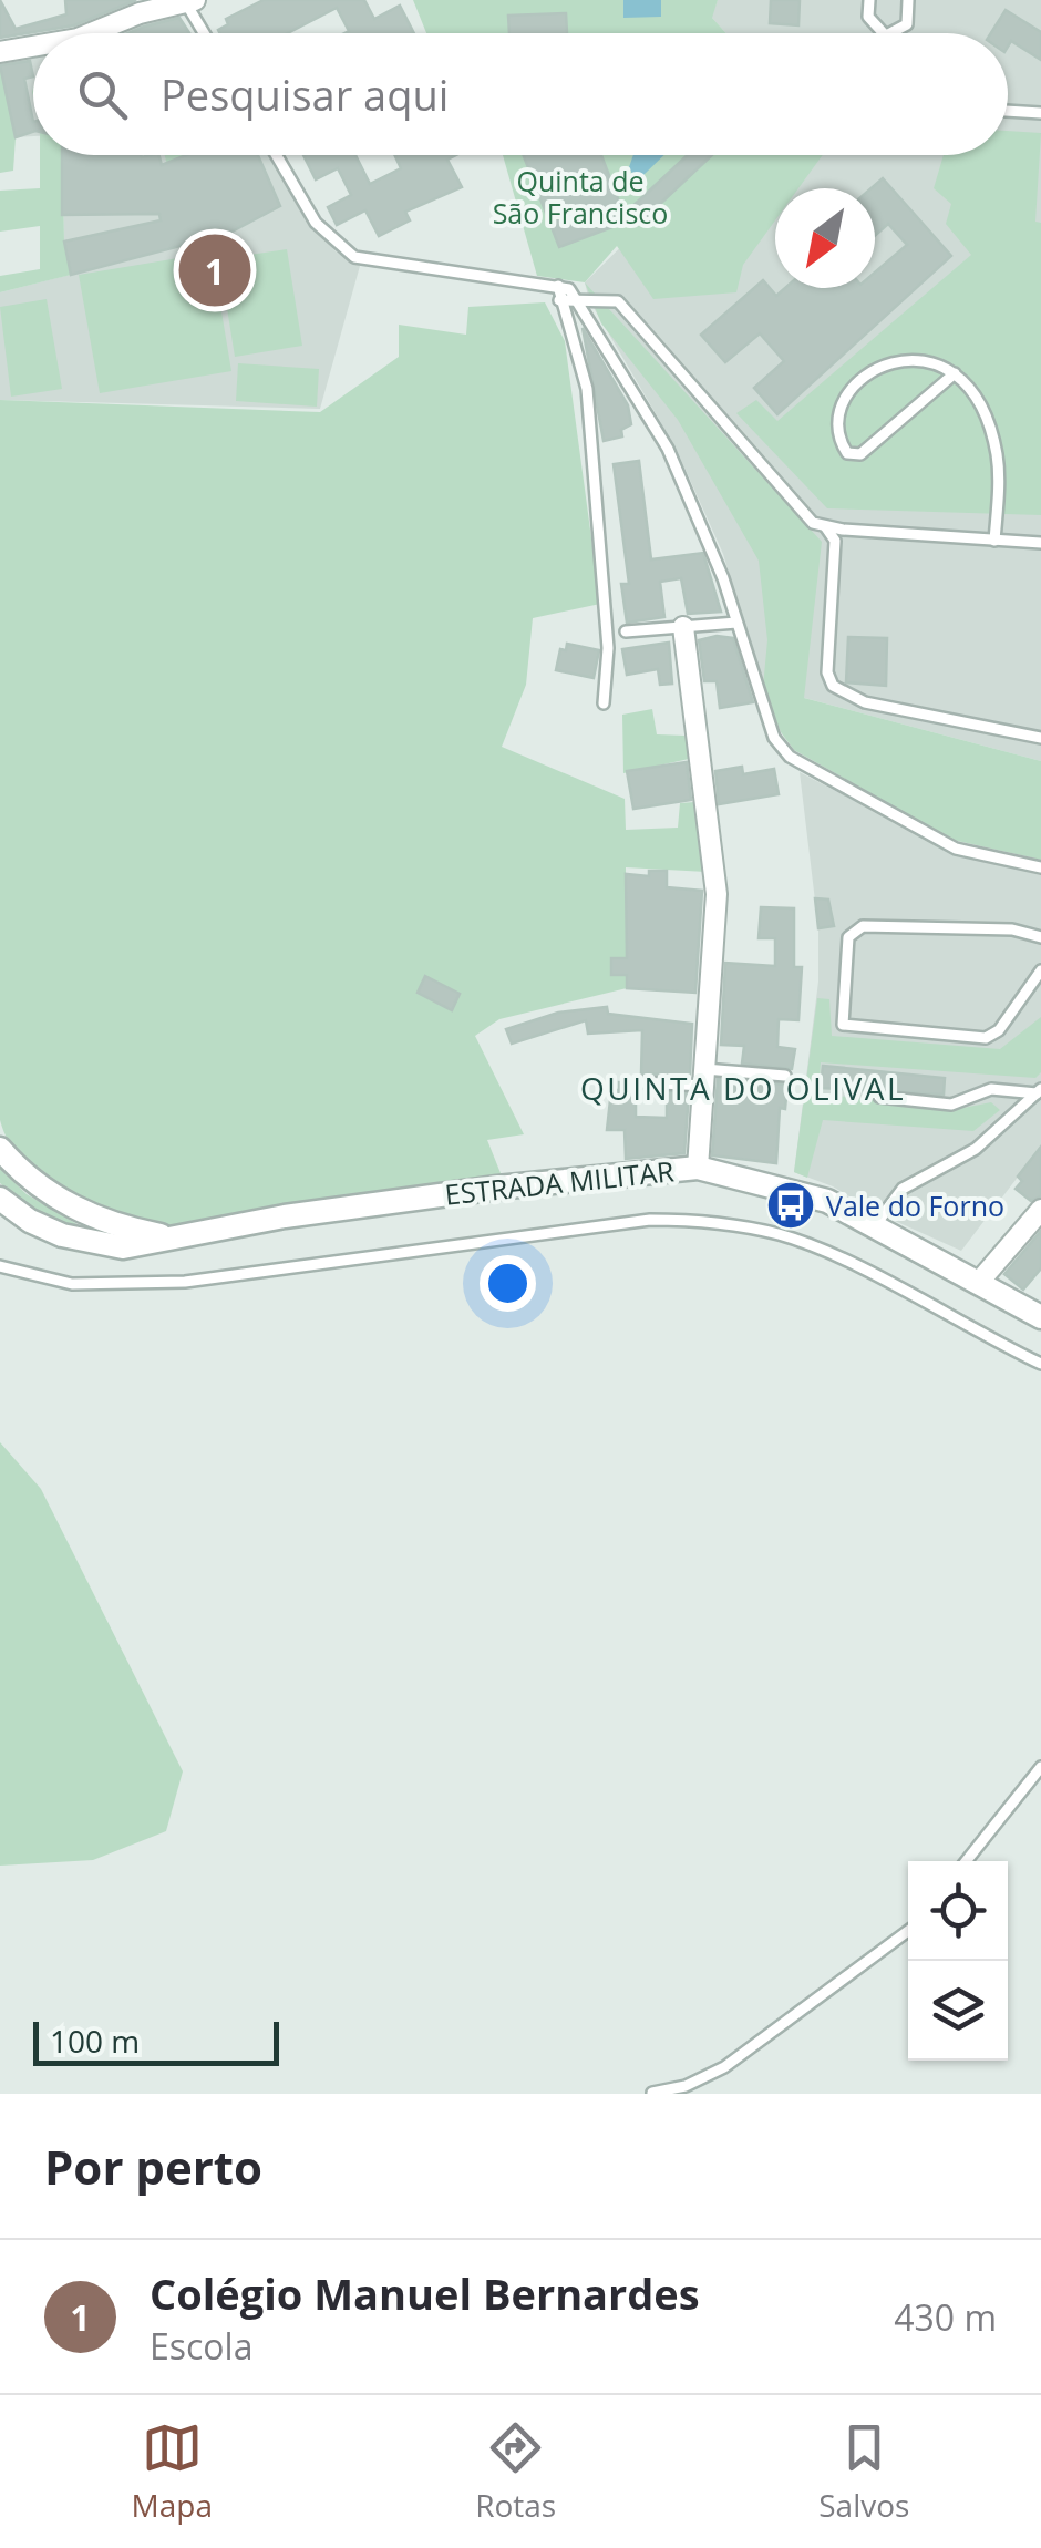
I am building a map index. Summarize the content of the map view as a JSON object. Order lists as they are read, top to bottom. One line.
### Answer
{"streets":{"street":["ESTRADA MILITAR"]},"districts":["QUINTA DO OLIVAL"],"parks":["Quinta de São Francisco"],"places":{"bus stop":["Vale do Forno"]},"scale_bar":"100 m","north":"bottom left","page":{"search":"Pesquisar aqui","pins":"1","scale":"100 m","heading":"Por perto","list":[{"mark":"1","name":"Colégio Manuel Bernardes","note":"Escola","value":"430 m"}],"nav":["Mapa","Rotas","Salvos"]}}
